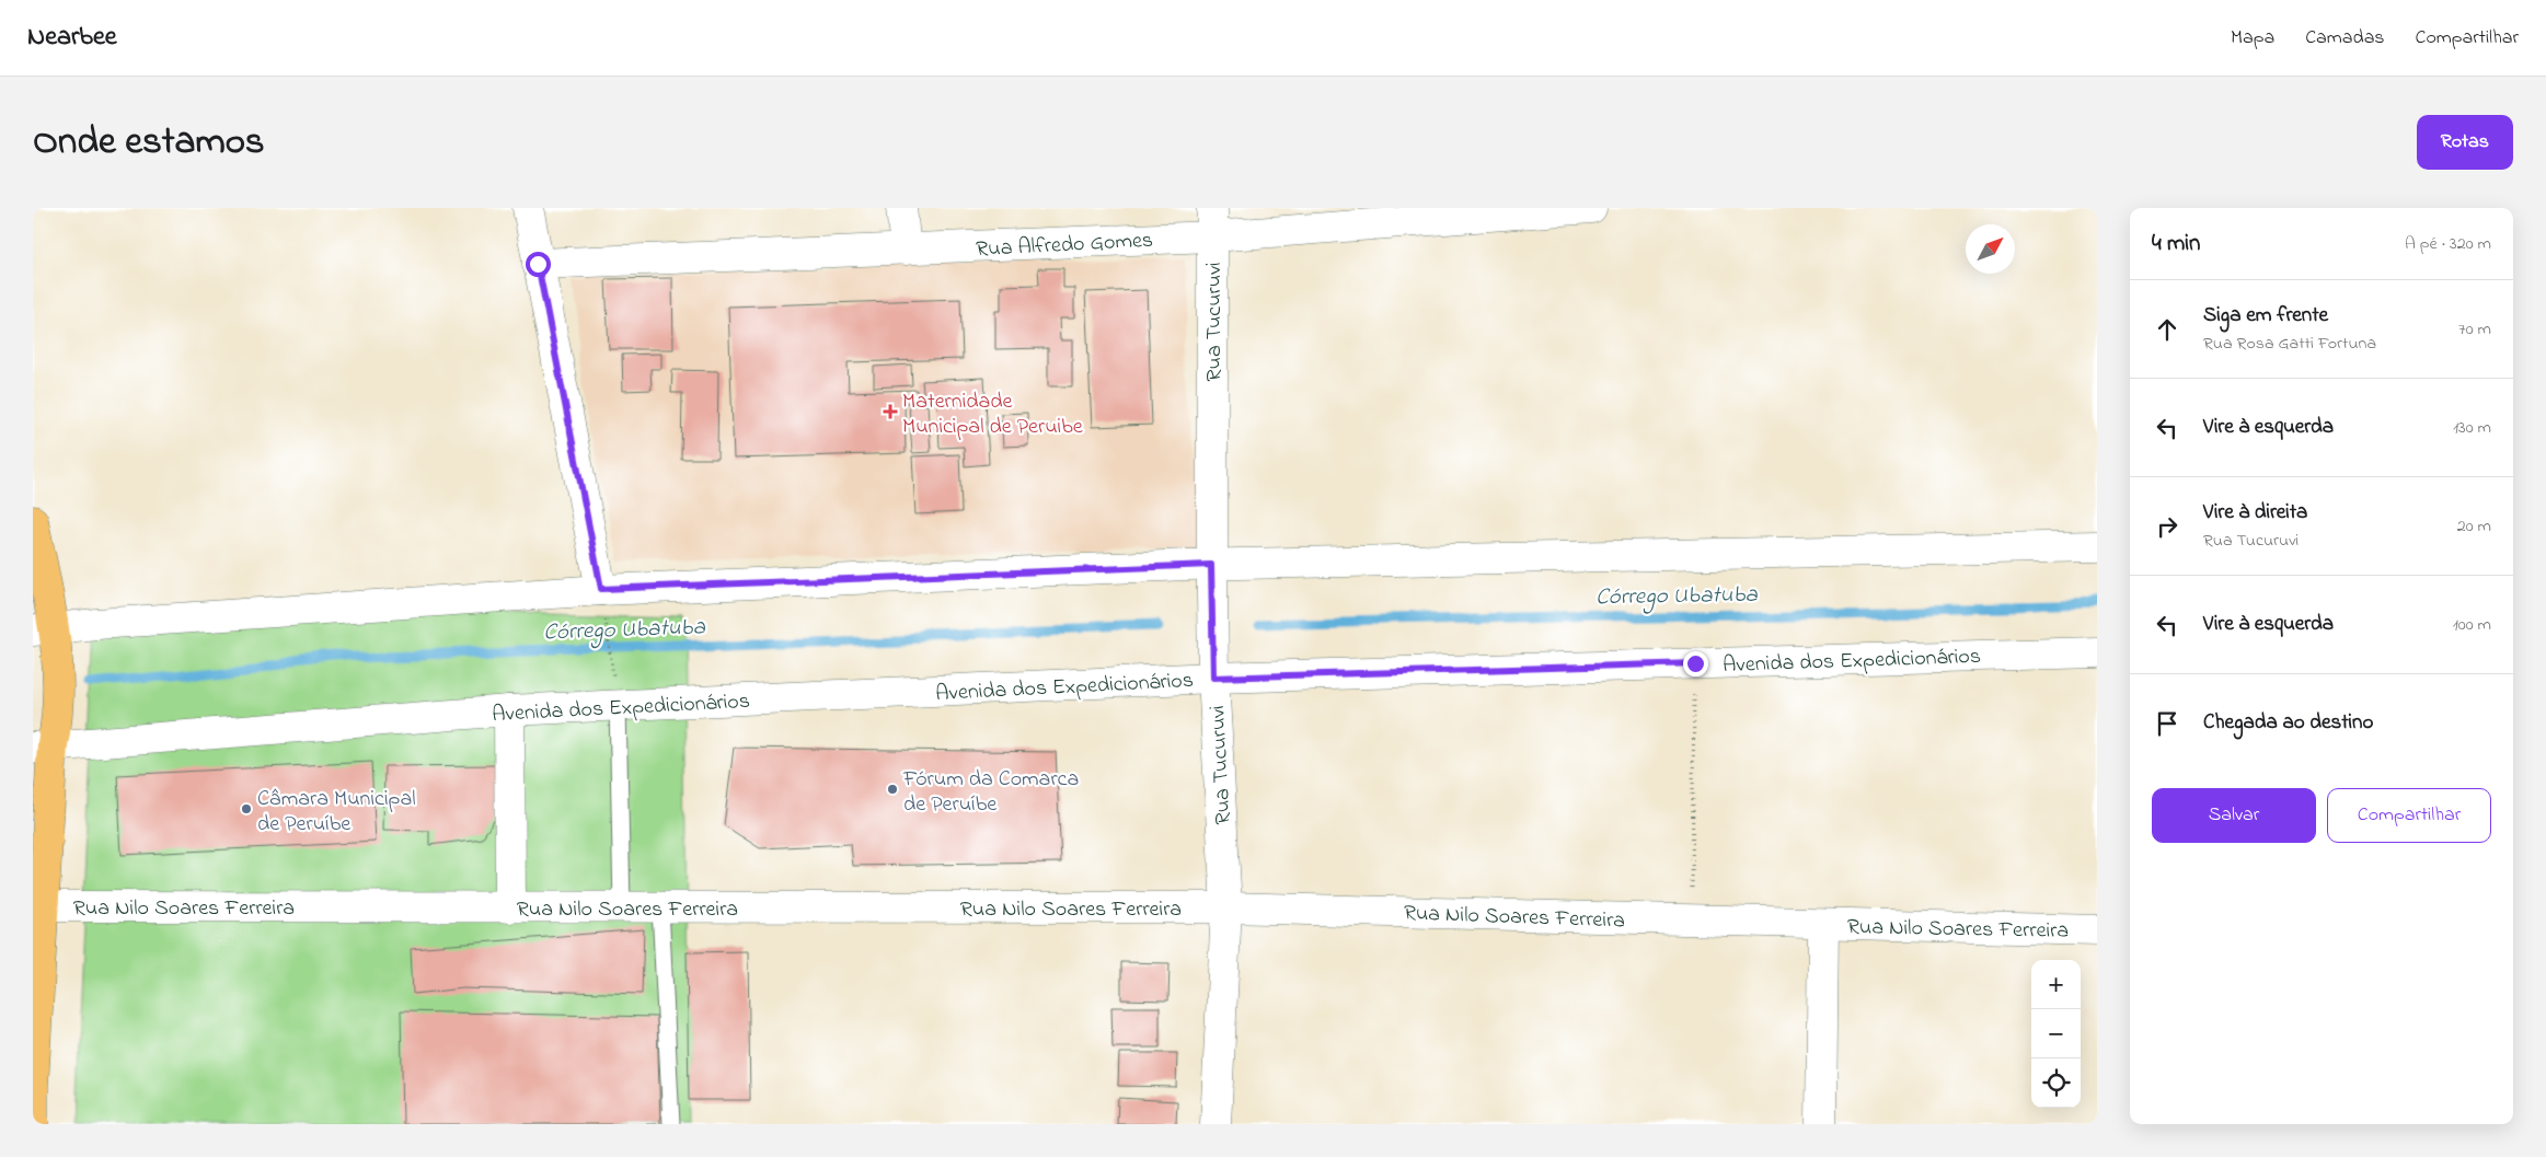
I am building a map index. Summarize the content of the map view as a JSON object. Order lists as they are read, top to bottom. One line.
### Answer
{"streets":{"street":["Rua Alfredo Gomes","Rua Tucuruvi","Avenida dos Expedicionários","Rua Nilo Soares Ferreira"]},"crossings":[["Rua Alfredo Gomes","Rua Tucuruvi"],["Rua Tucuruvi","Avenida dos Expedicionários"],["Rua Tucuruvi","Rua Nilo Soares Ferreira"]],"water":["Córrego Ubatuba"],"places":{"health":["Maternidade Municipal de Peruibe"],"other":["Fórum da Comarca de Peruíbe","Câmara Municipal de Peruíbe"]},"north":"top right","page":{"header":"Nearbee","nav":["Mapa","Camadas","Compartilhar"],"title":"Onde estamos","buttons":["Rotas",["Salvar","Compartilhar"]],"heading":["4 min","A pé · 320 m"],"list":[["Siga em frente","Rua Rosa Gatti Fortuna","70 m"],["Vire à esquerda","130 m"],["Vire à direita","Rua Tucuruvi","20 m"],["Vire à esquerda","100 m"],"Chegada ao destino"],"map_buttons":["+","−"]}}
